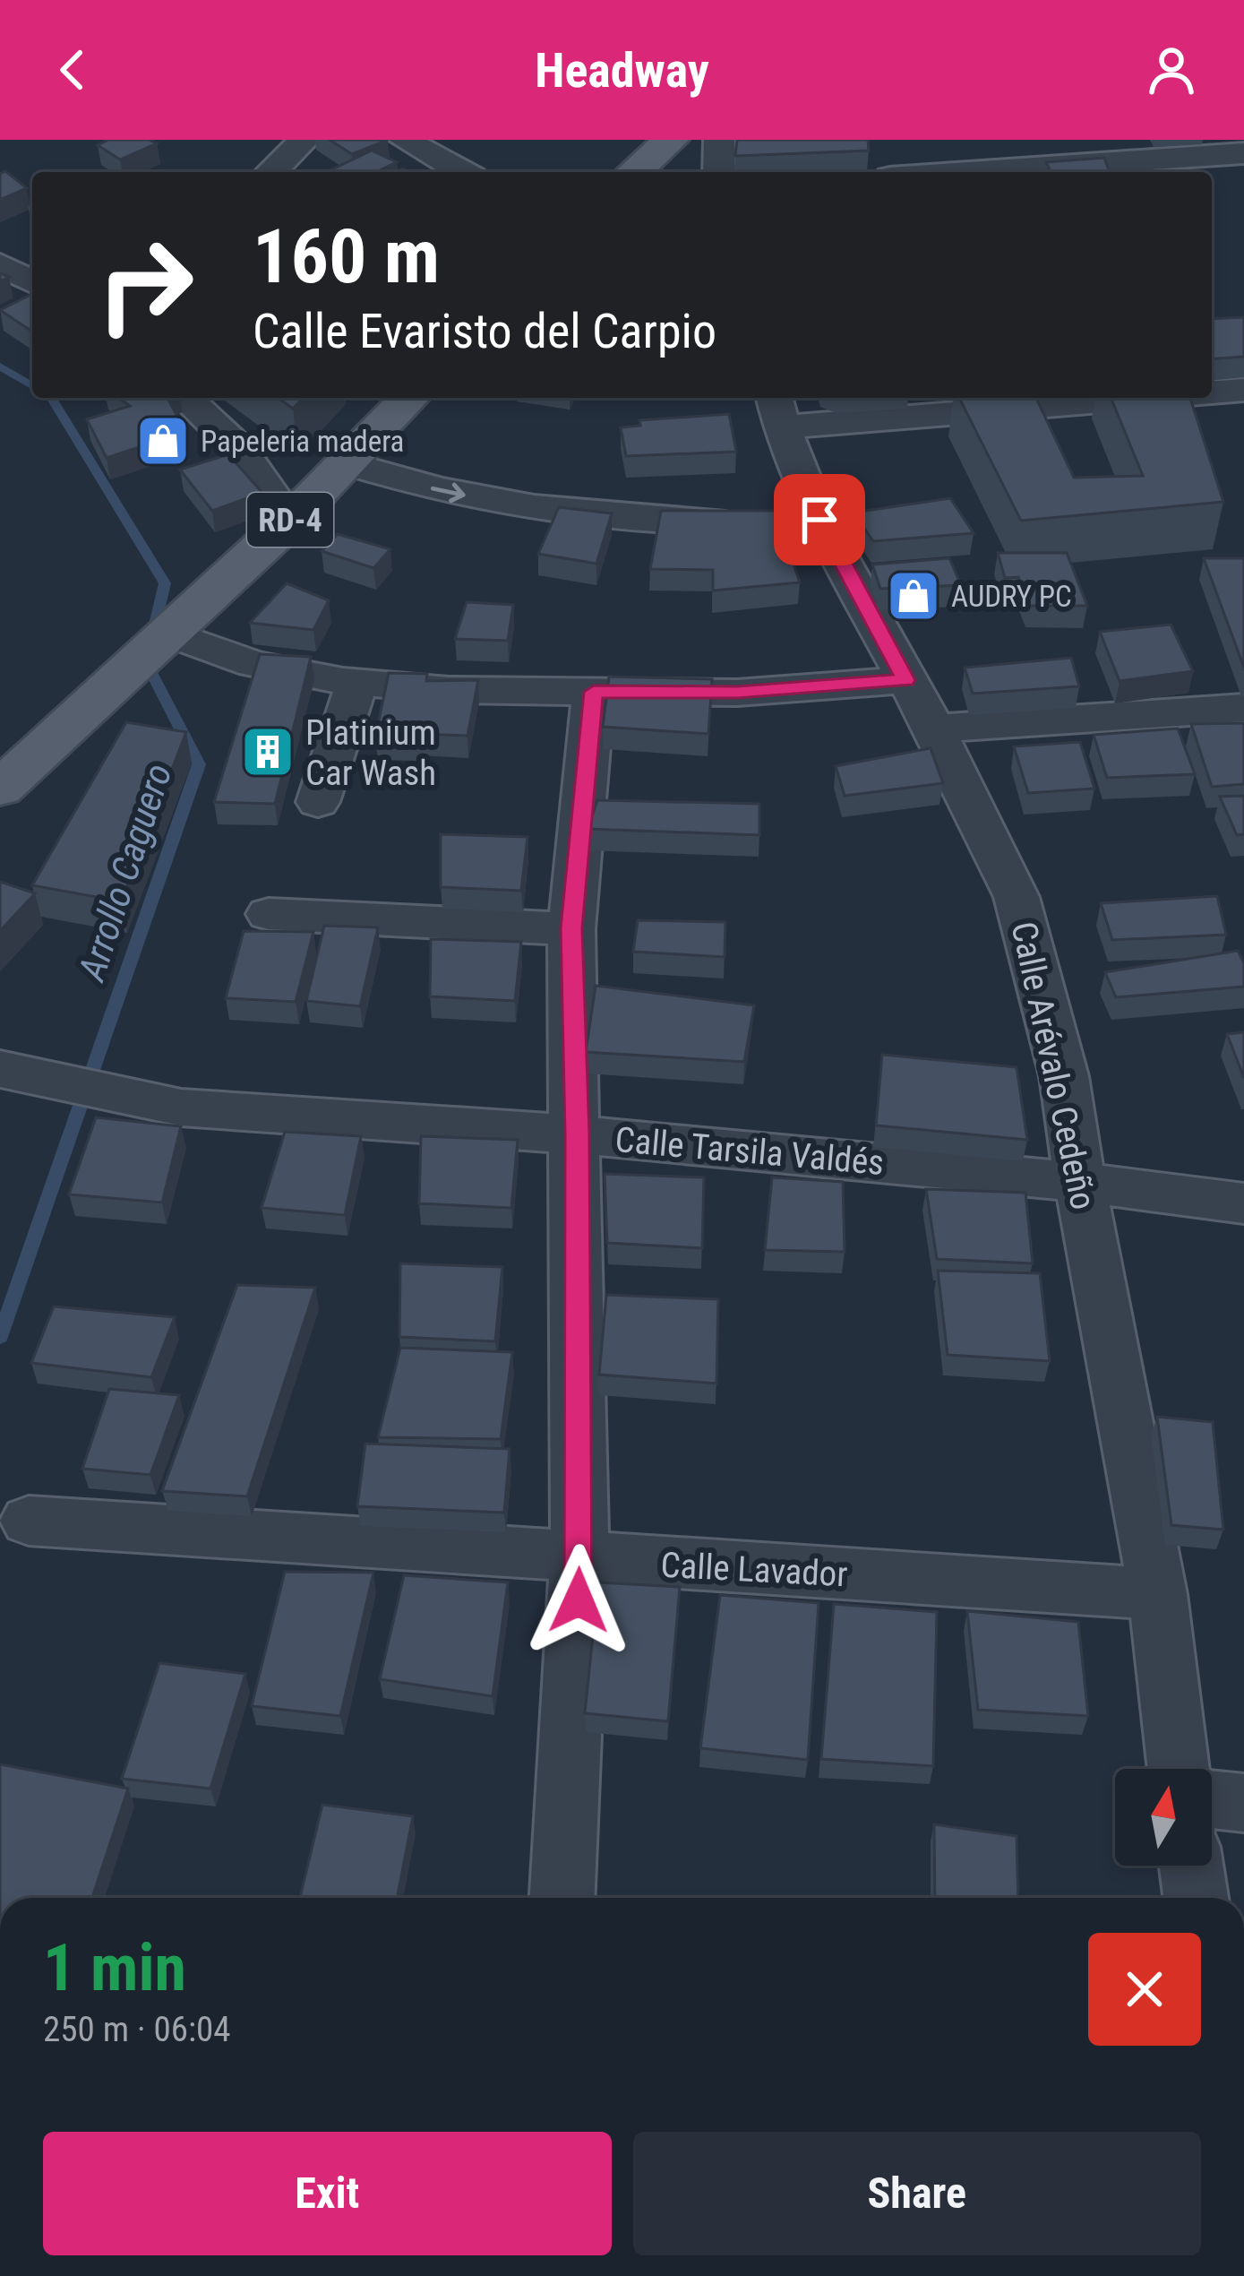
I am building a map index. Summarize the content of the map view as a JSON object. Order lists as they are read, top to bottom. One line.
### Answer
{"streets":{"main road":["RD-4"],"street":["Calle Arévalo Cedeño","Calle Tarsila Valdés","Calle Lavador"]},"crossings":[["Calle Arévalo Cedeño","Calle Tarsila Valdés"],["Calle Arévalo Cedeño","Calle Lavador"]],"water":["Arrollo Caguero"],"places":{"shop":["Papeleria madera","AUDRY PC"],"building":["Platinium Car Wash"]},"north":"top","page":{"header":"Headway","turn":["160 m","Calle Evaristo del Carpio"],"heading":["1 min","250 m · 06:04"],"buttons":["Exit","Share"]}}
